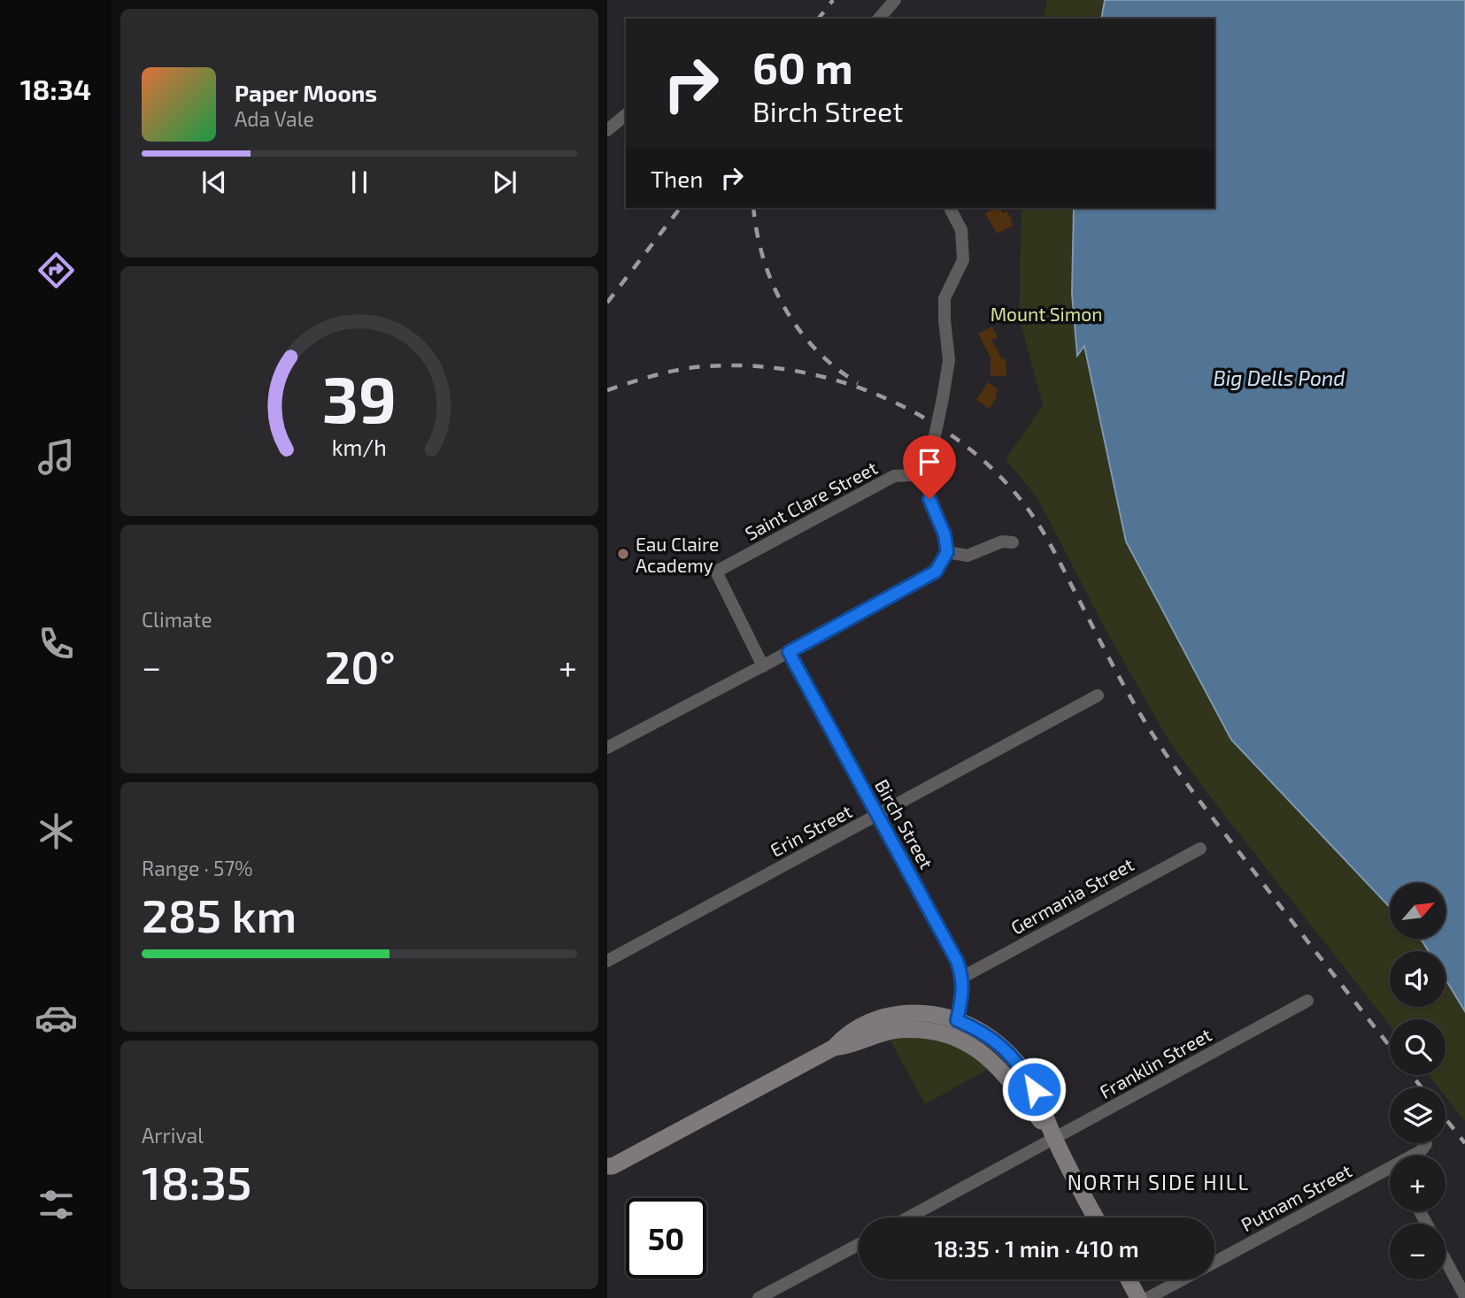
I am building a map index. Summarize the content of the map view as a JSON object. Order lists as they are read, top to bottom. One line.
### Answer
{"streets":{"street":["Saint Clare Street","Birch Street","Erin Street","Germania Street","Franklin Street","Putnam Street"]},"crossings":[["Birch Street","Erin Street"],["Birch Street","Germania Street"]],"districts":["NORTH SIDE HILL"],"water":["Big Dells Pond"],"parks":["Mount Simon"],"places":["Eau Claire Academy"],"north":"top right","page":{"tabs":"18:34","turn":["60 m","Birch Street"],"song":["Paper Moons","Ada Vale"],"then":"Then","tile":["Climate",["Range · 57%","285 km"],["Arrival","18:35"]],"heat":["−","20°","+"],"map_buttons":["+","−"],"limit":"50","trip":"18:35 · 1 min · 410 m","gauge":["39","km/h"]}}
